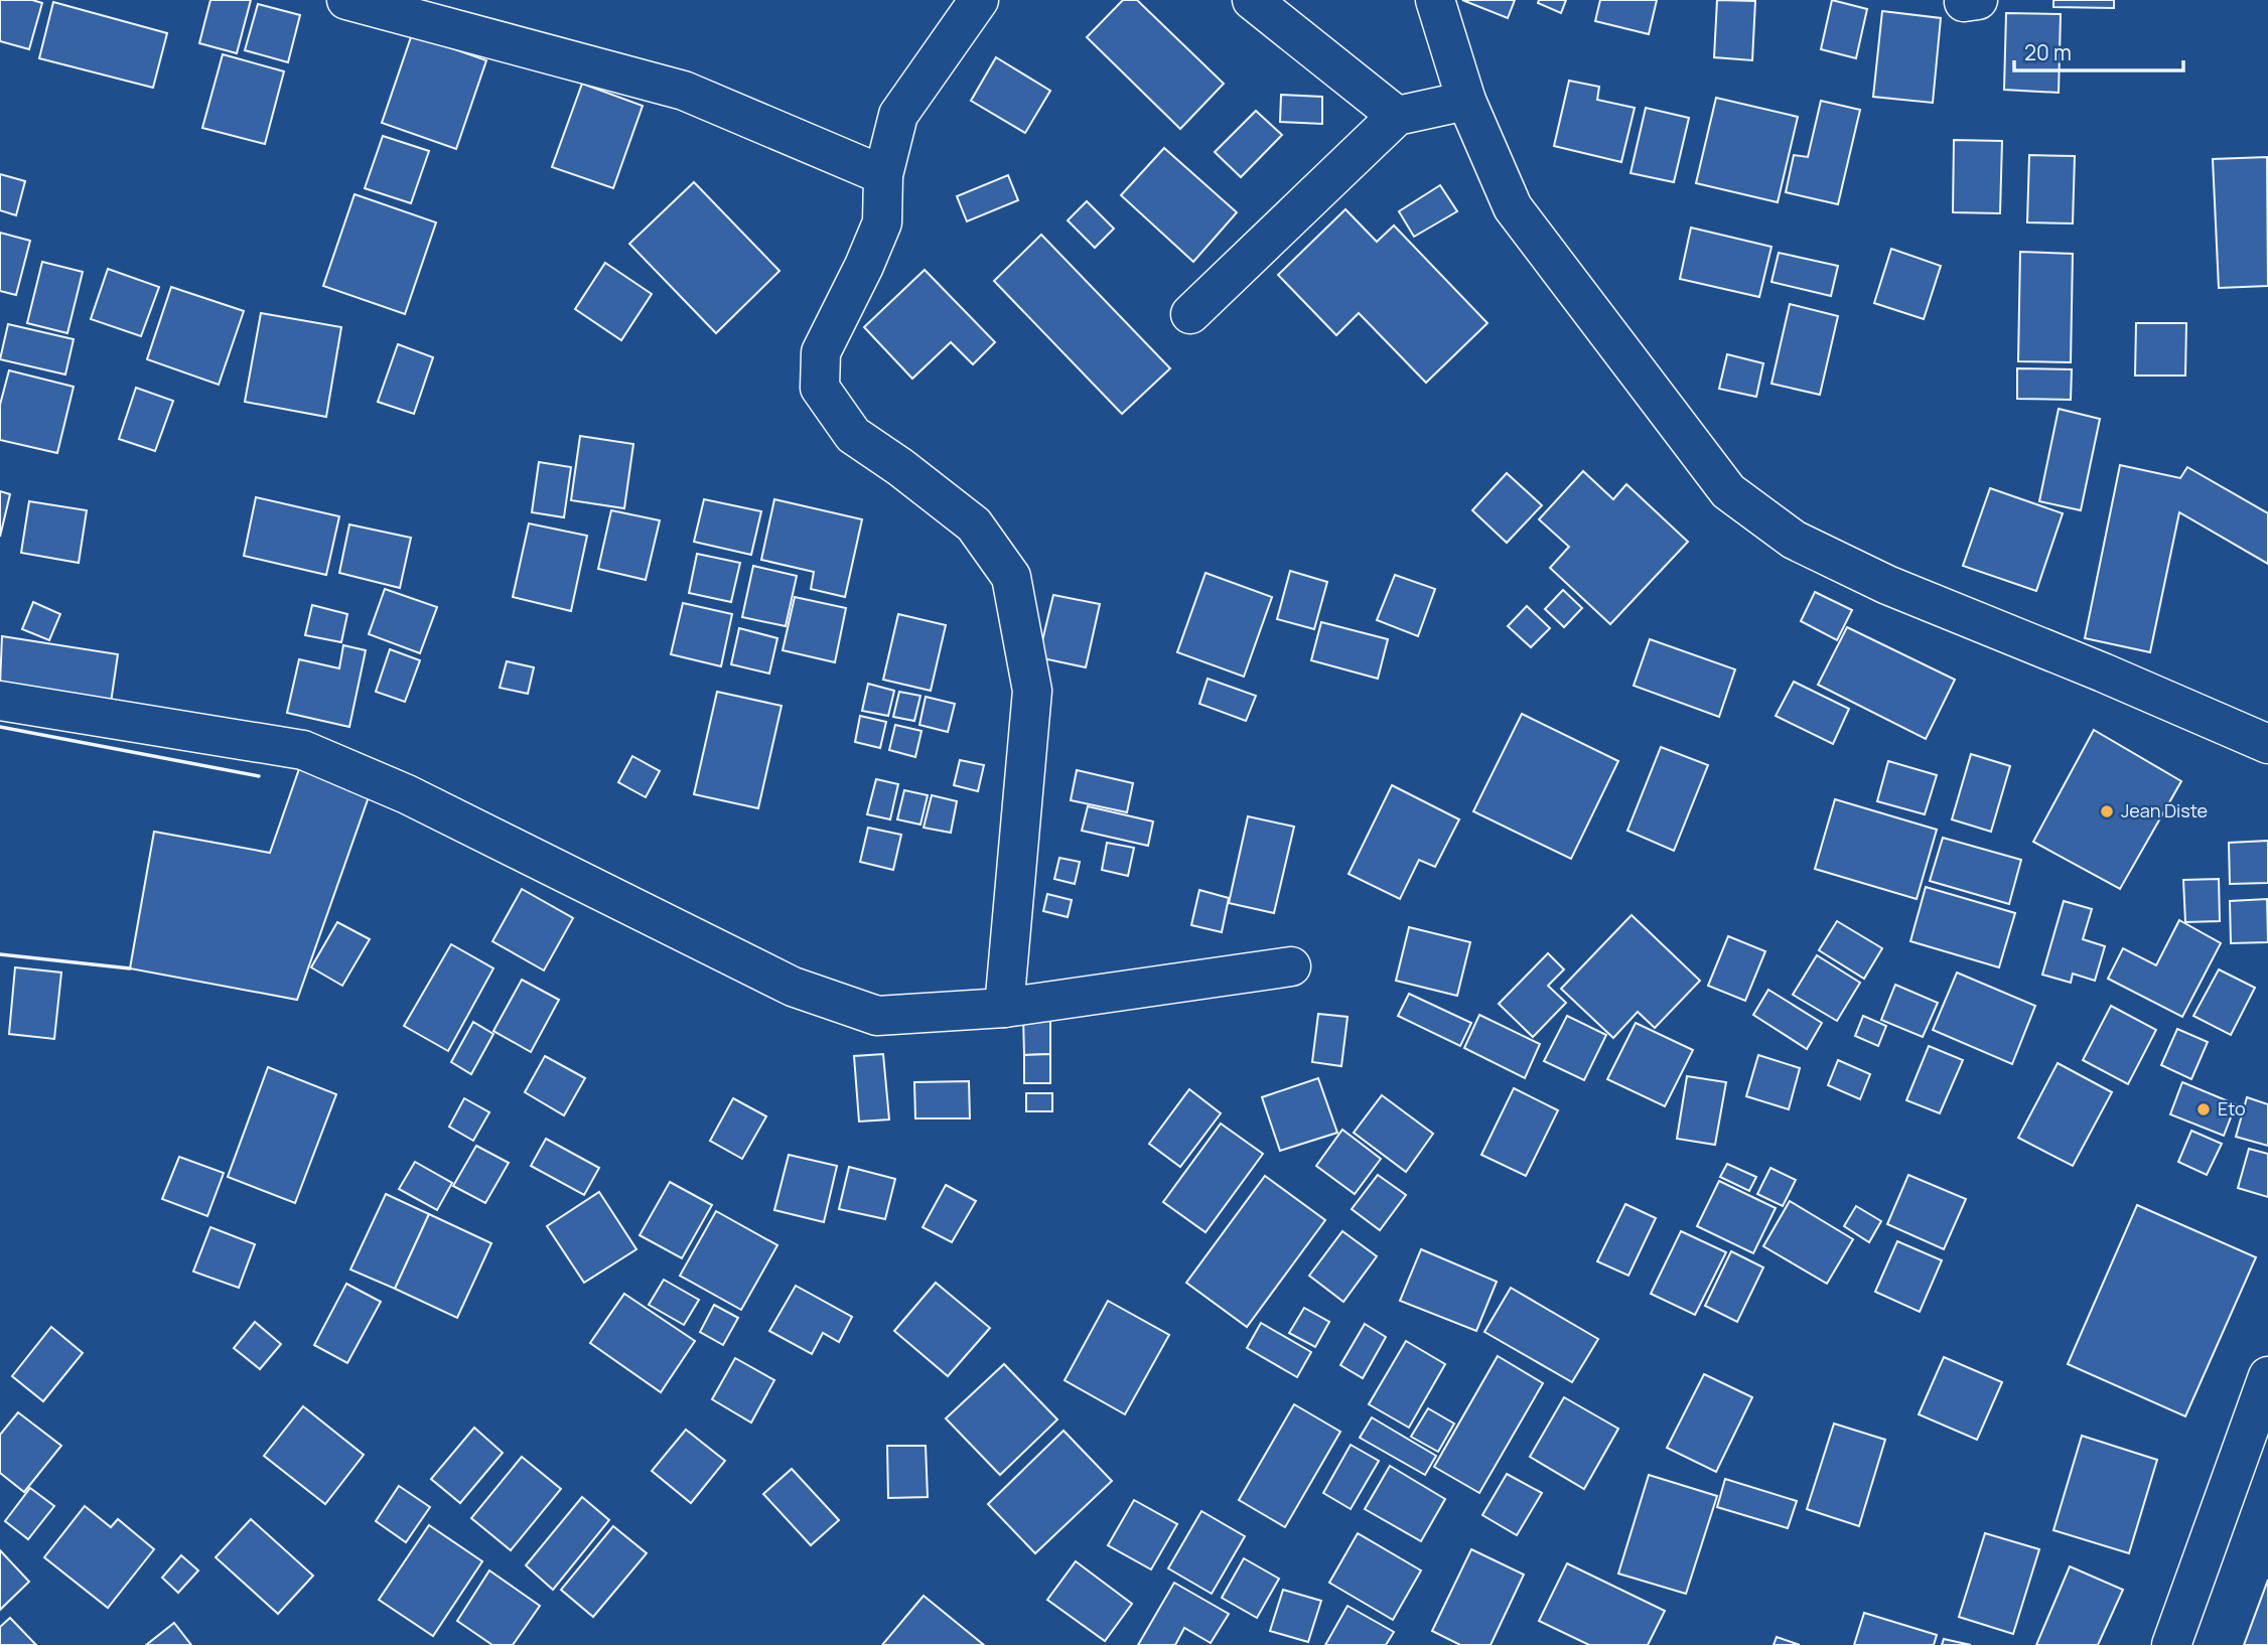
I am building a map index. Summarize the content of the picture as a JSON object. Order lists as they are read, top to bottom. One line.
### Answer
{"places":["Jean Diste","Eto"],"scale_bar":"20 m"}
